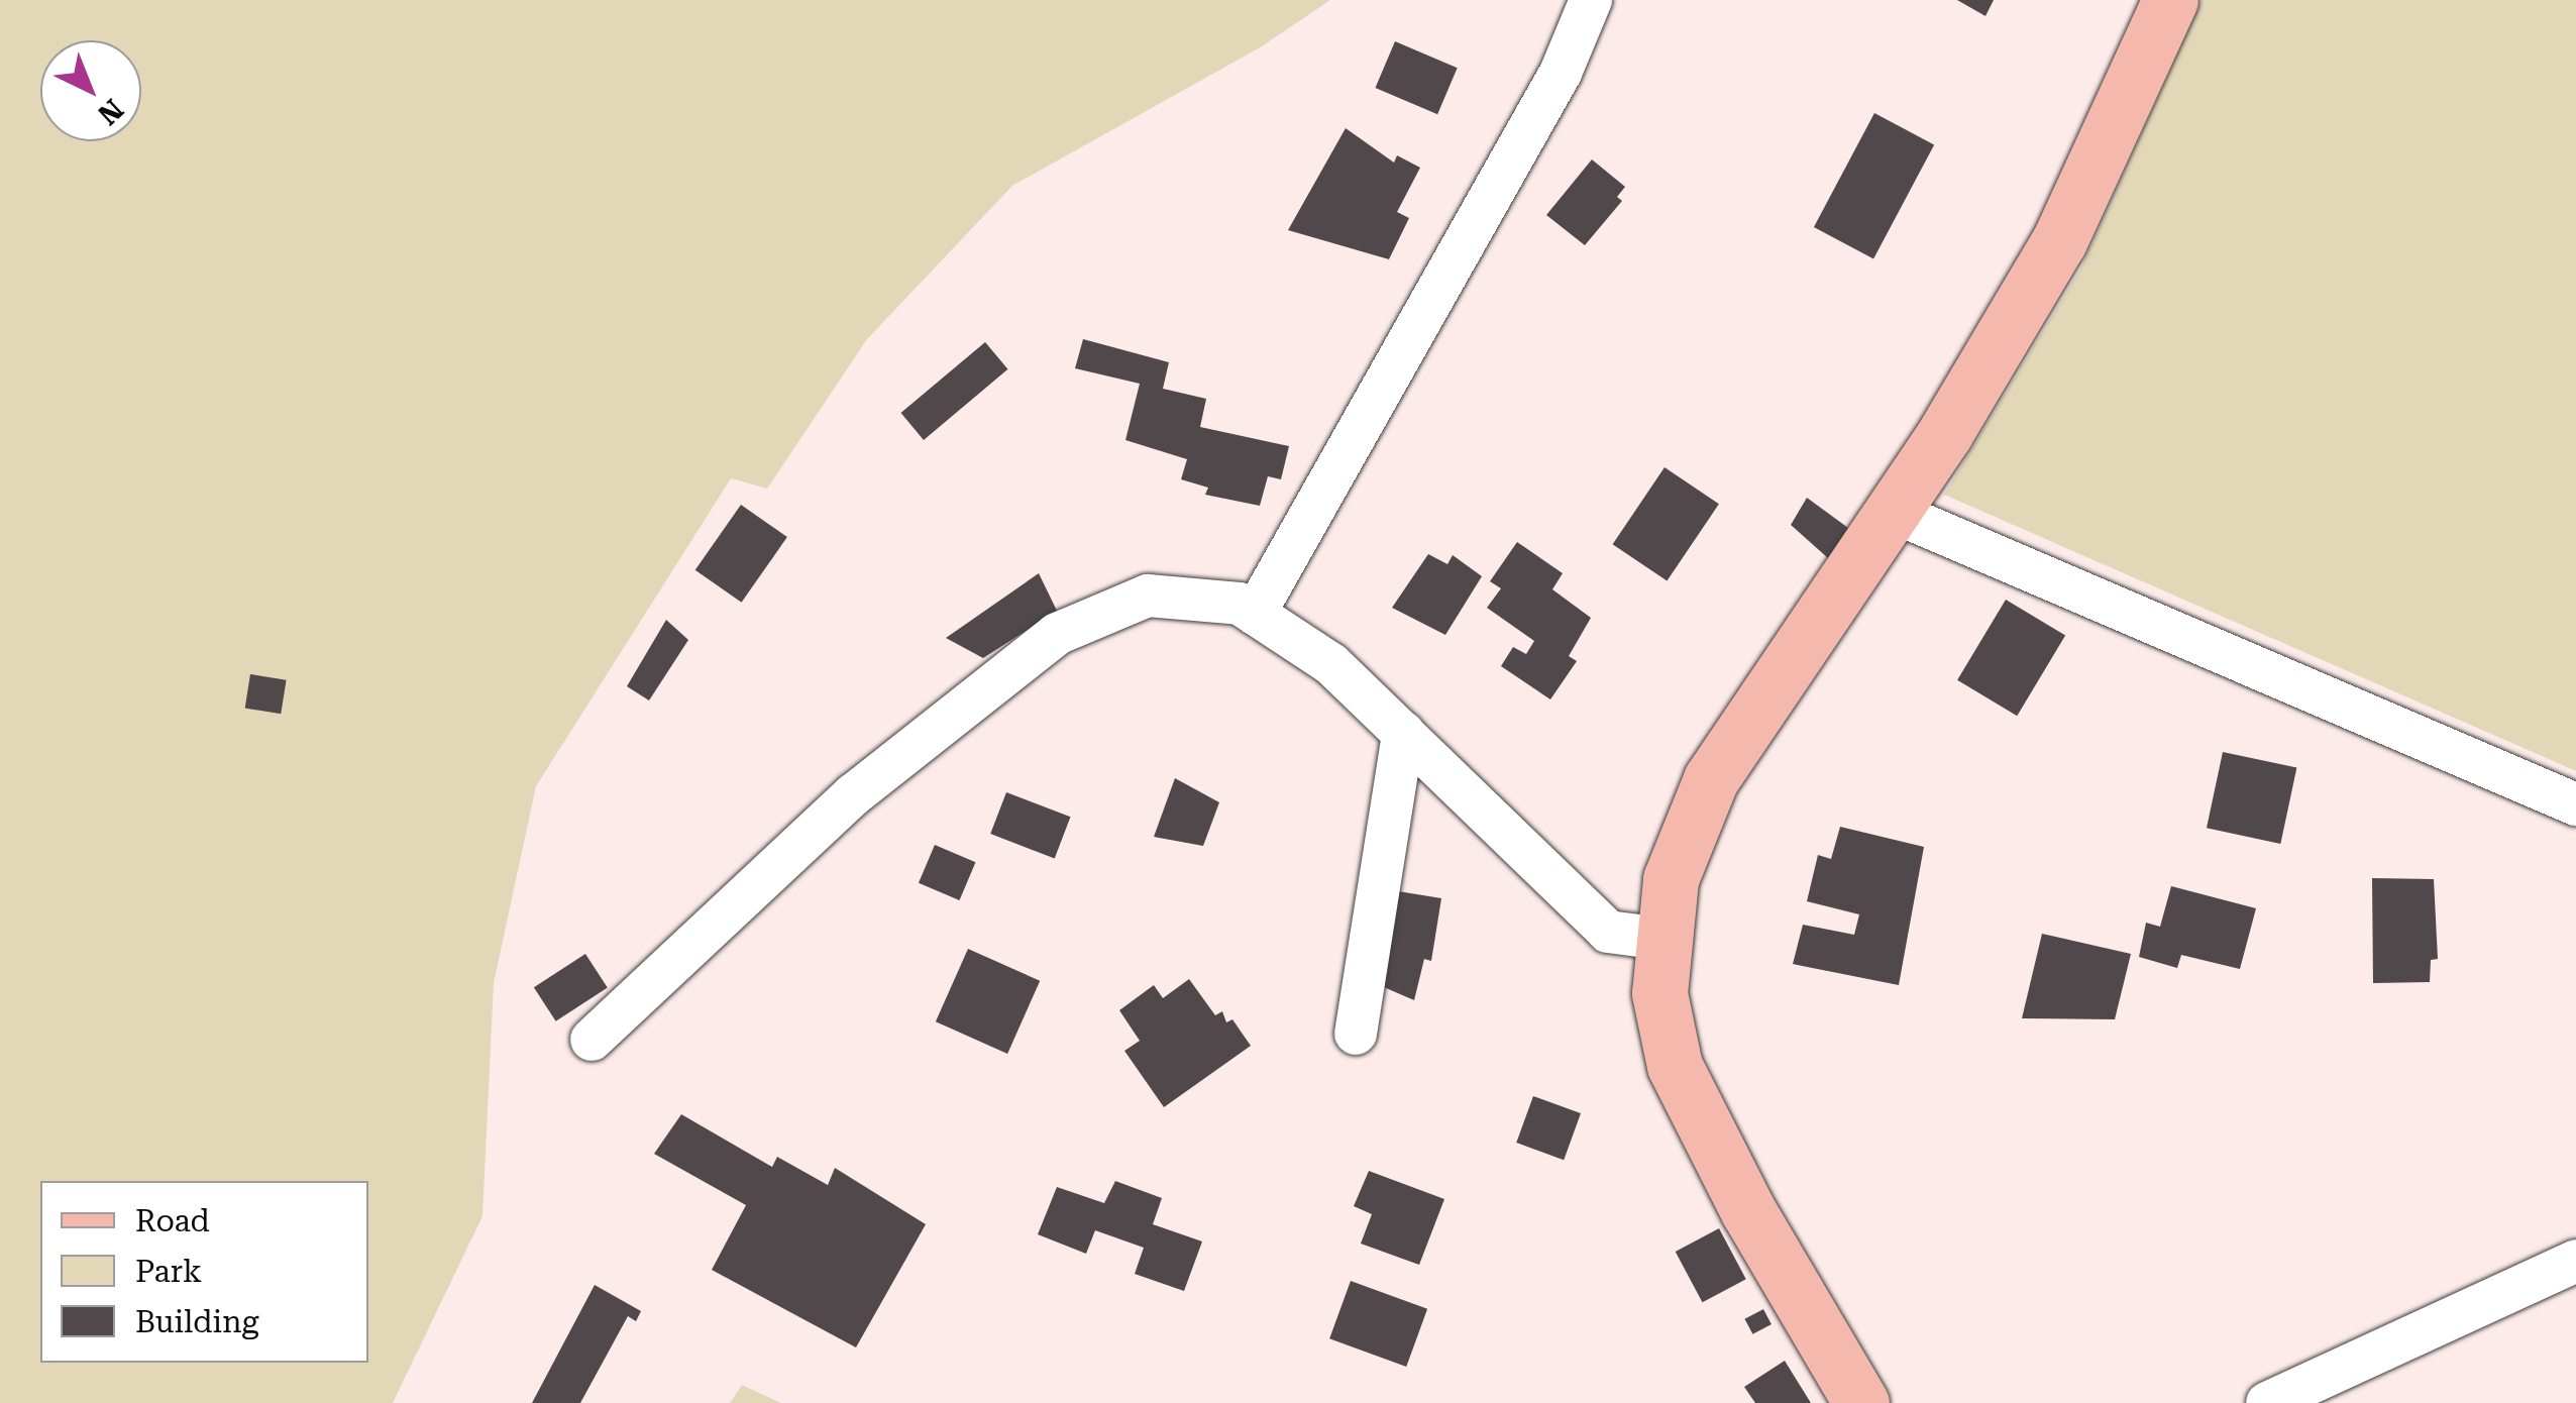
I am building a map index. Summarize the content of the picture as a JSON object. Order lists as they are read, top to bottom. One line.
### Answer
{"legend":["Road","Park","Building"],"north":"bottom right"}
